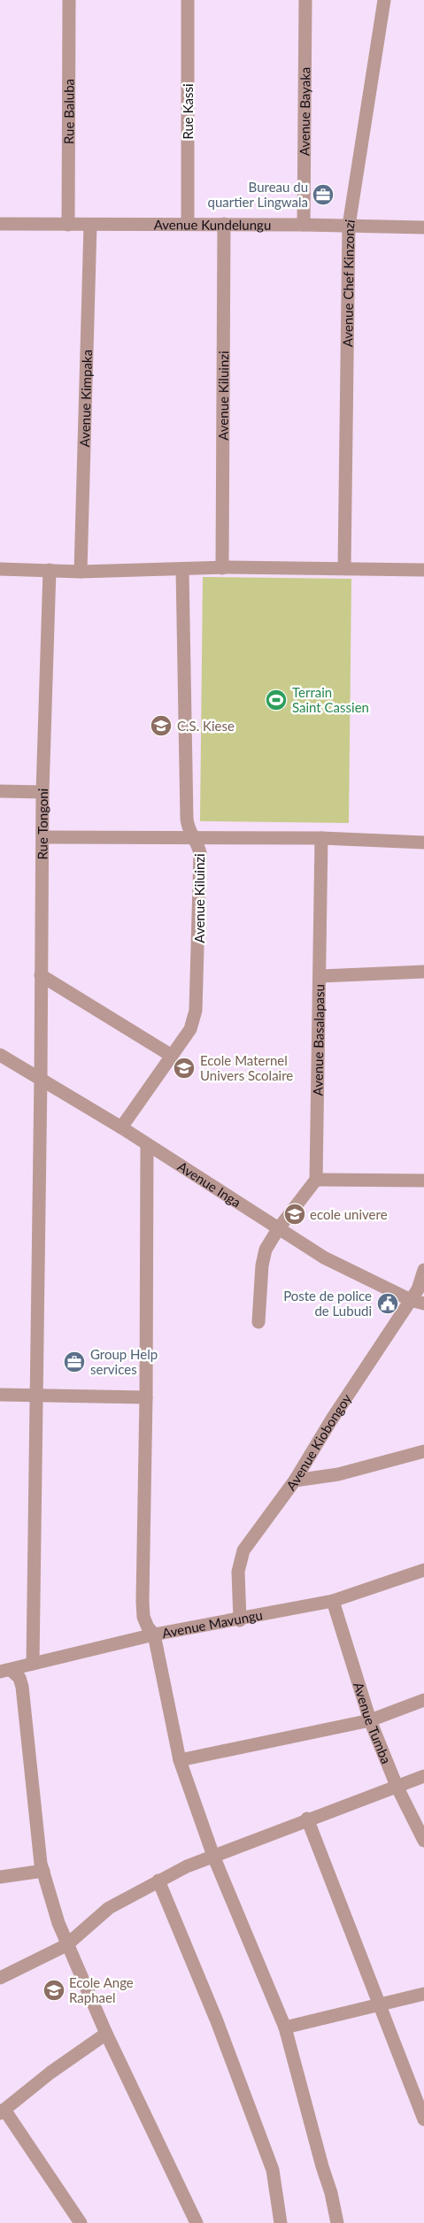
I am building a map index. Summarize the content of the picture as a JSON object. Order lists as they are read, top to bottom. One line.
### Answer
{"streets":{"street":["Rue Kassi","Rue Baluba","Avenue Bayaka","Avenue Kundelungu","Avenue Chef Kinzonzi","Avenue Kiluinzi","Avenue Kimpaka","Rue Tongoni","Avenue Basalapasu","Avenue Inga","Avenue Kiobongoy","Avenue Mavungu","Avenue Tumba"]},"crossings":[["Rue Kassi","Avenue Kundelungu"],["Rue Baluba","Avenue Kundelungu"],["Avenue Bayaka","Avenue Kundelungu"],["Avenue Kundelungu","Avenue Chef Kinzonzi"],["Avenue Kundelungu","Avenue Kiluinzi"],["Avenue Kundelungu","Avenue Kimpaka"],["Avenue Kiluinzi","Avenue Inga"],["Rue Tongoni","Avenue Inga"],["Rue Tongoni","Avenue Mavungu"],["Avenue Inga","Avenue Kiobongoy"],["Avenue Kiobongoy","Avenue Mavungu"],["Avenue Mavungu","Avenue Tumba"]],"places":{"office":["Bureau du quartier Lingwala","Group Help services"],"sports":["Terrain Saint Cassien"],"school or university":["C.S. Kiese","Ecole Maternel Univers Scolaire","ecole univere","Ecole Ange Raphael"],"public building":["Poste de police de Lubudi"]}}
